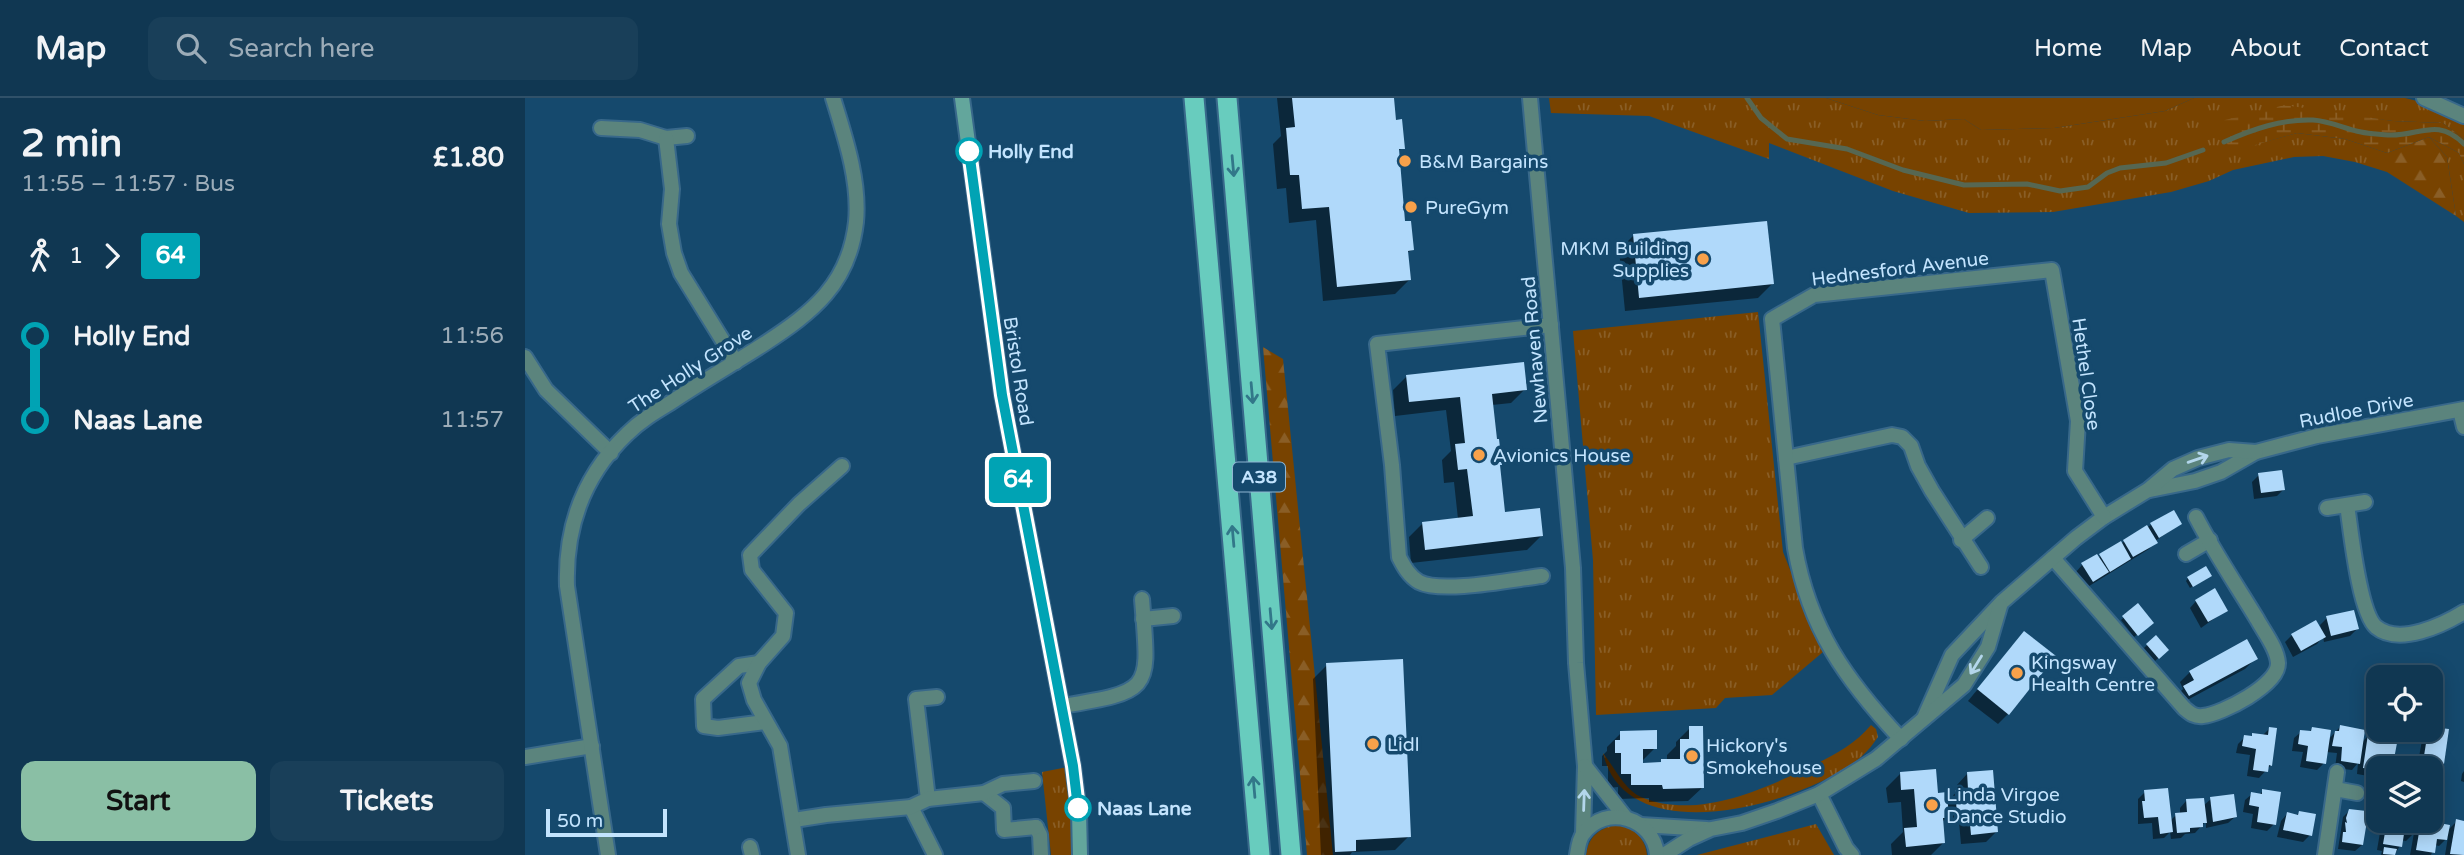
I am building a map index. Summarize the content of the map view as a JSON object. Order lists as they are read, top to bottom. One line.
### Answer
{"streets":{"highway":["A38"],"main road":["Bristol Road"],"street":["Hednesford Avenue","Newhaven Road","The Holly Grove","Hethel Close","Rudloe Drive"]},"crossings":[["Hednesford Avenue","Hethel Close"],["Hednesford Avenue","Rudloe Drive"],["Hethel Close","Rudloe Drive"]],"places":["Holly End","B&M Bargains","PureGym","MKM Building Supplies","Avionics House","Kingsway Health Centre","Lidl","Hickory's Smokehouse","Linda Virgoe Dance Studio","Naas Lane"],"lines":["bus line 64"],"scale_bar":"50 m","page":{"header":"Map","search":"Search here","nav":["Home","Map","About","Contact"],"heading":["2 min","11:55 – 11:57 · Bus","£1.80"],"on_map":"64","legs":["1","64"],"list":[{"name":"Holly End","value":"11:56"},{"name":"Naas Lane","value":"11:57"}],"buttons":["Start","Tickets"],"scale":"50 m"}}
